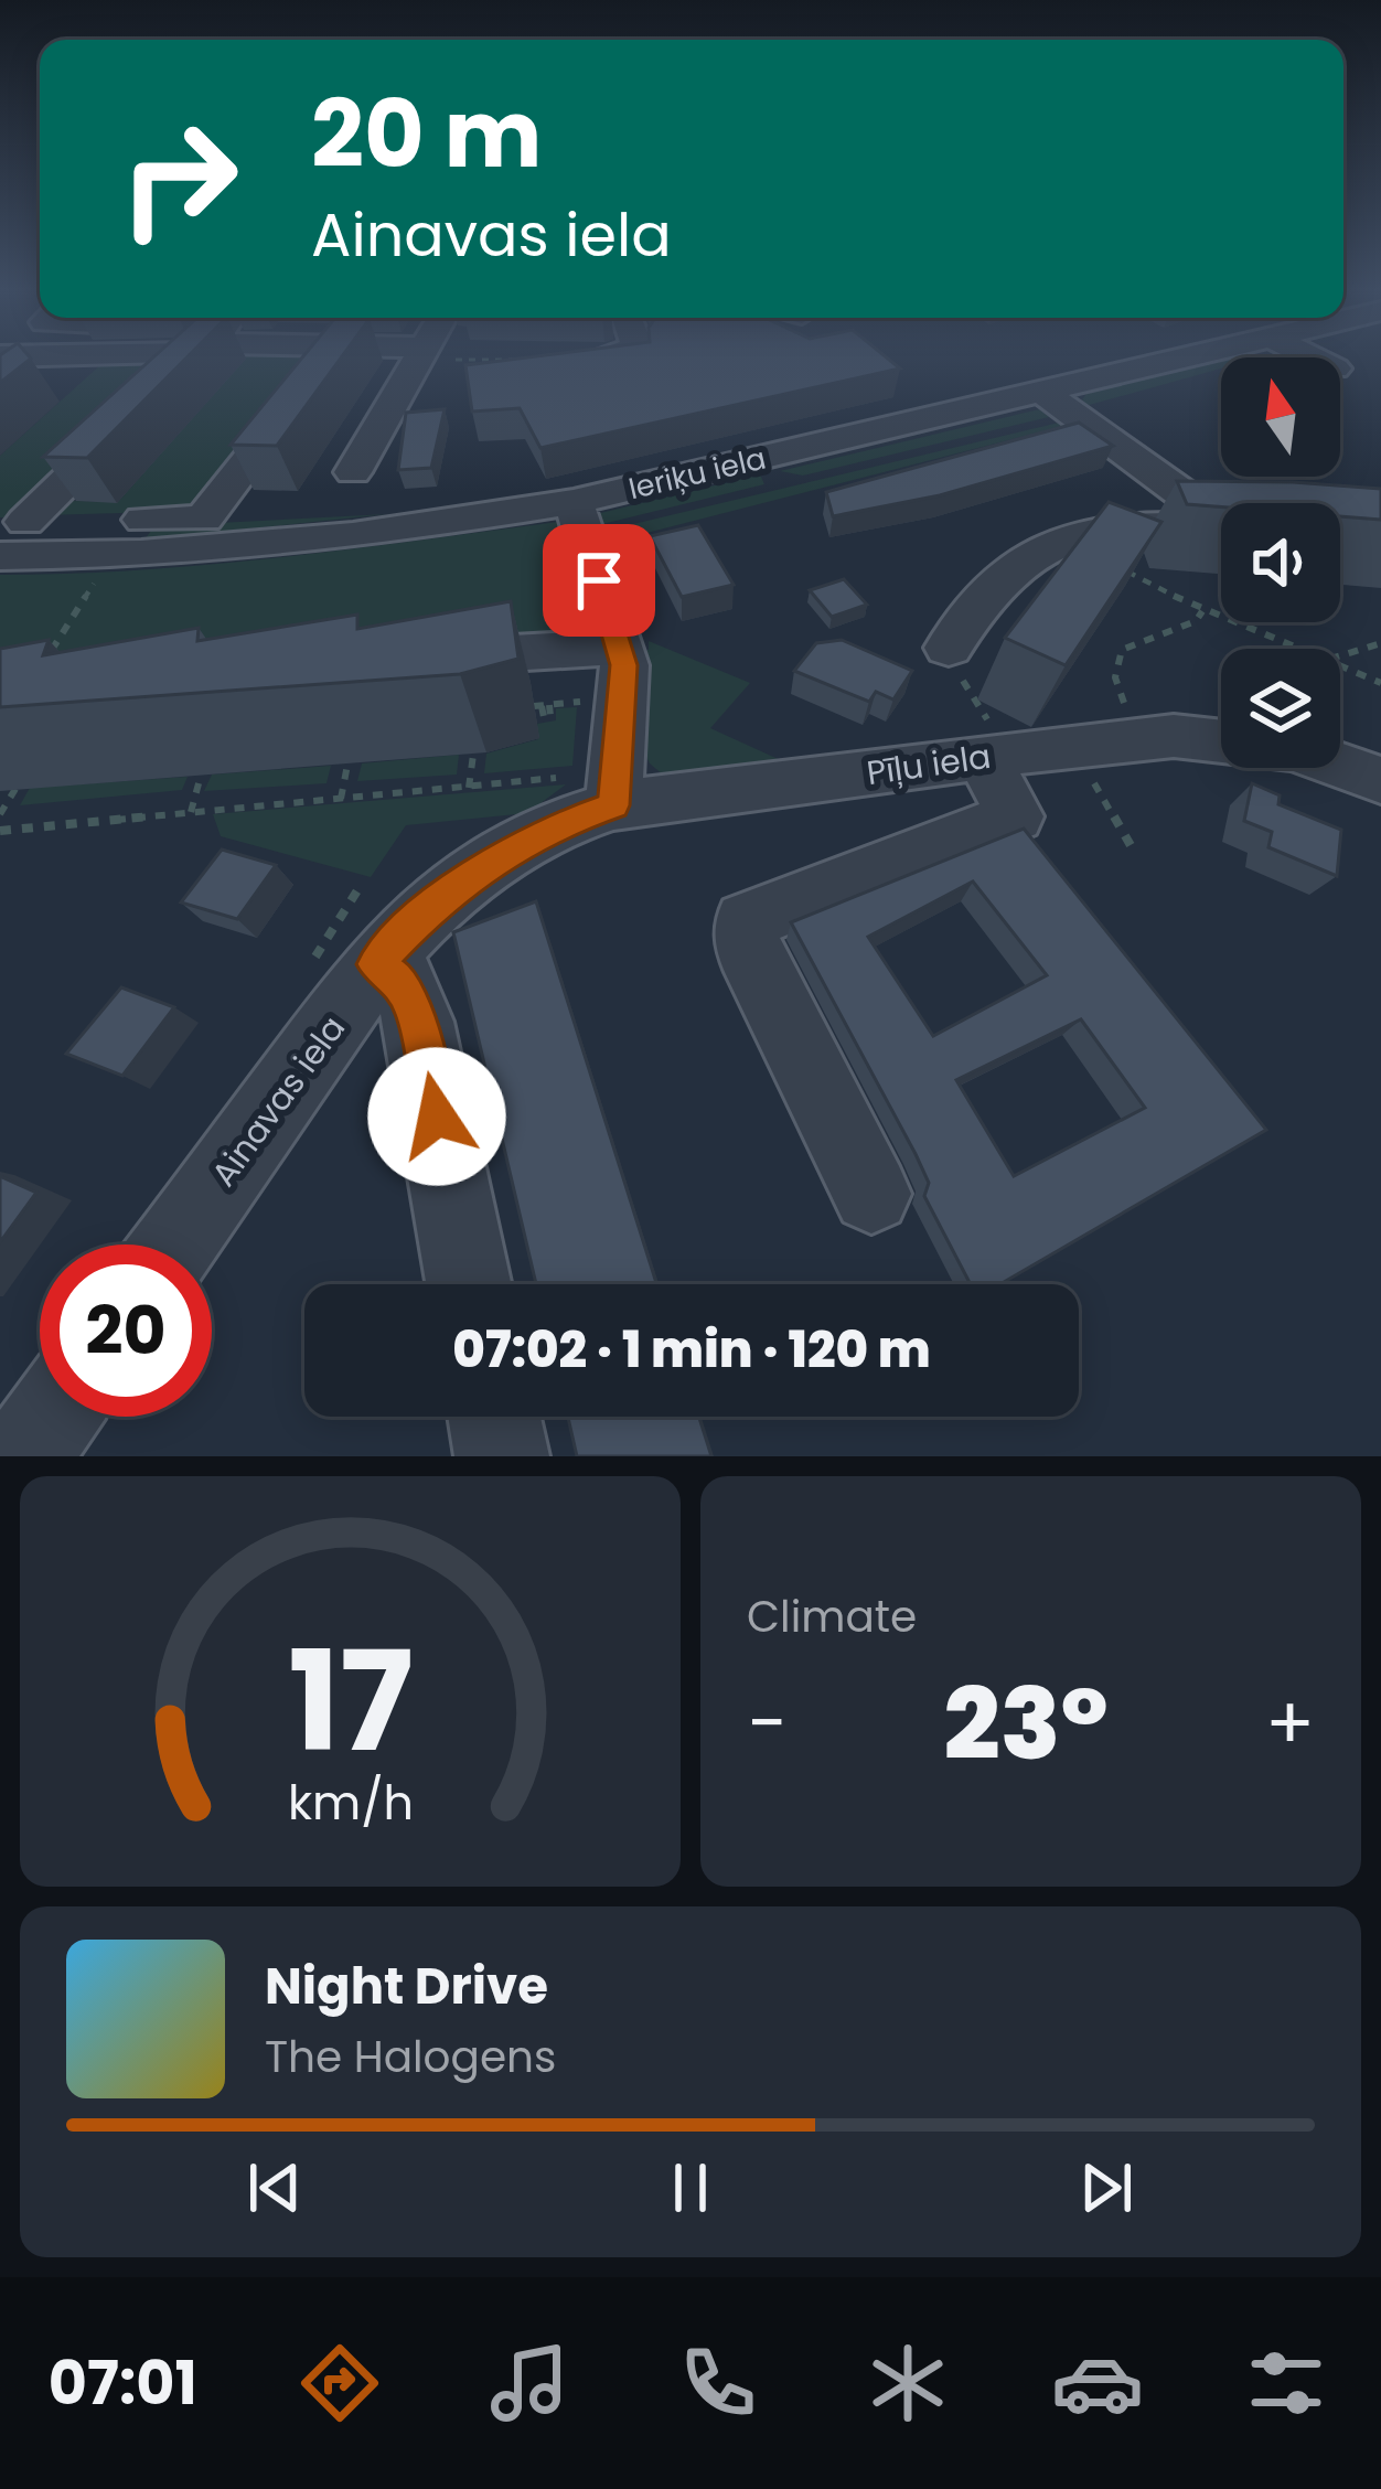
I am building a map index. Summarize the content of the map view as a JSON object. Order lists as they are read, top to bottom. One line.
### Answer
{"streets":{"street":["Ieriķu iela","Pīļu iela","Ainavas iela"]},"crossings":[["Pīļu iela","Ainavas iela"]],"north":"top","page":{"turn":["20 m","Ainavas iela"],"limit":"20","trip":"07:02 · 1 min · 120 m","tile":"Climate","heat":["−","23°","+"],"song":["Night Drive","The Halogens"],"tabs":"07:01","gauge":["17","km/h"]}}
